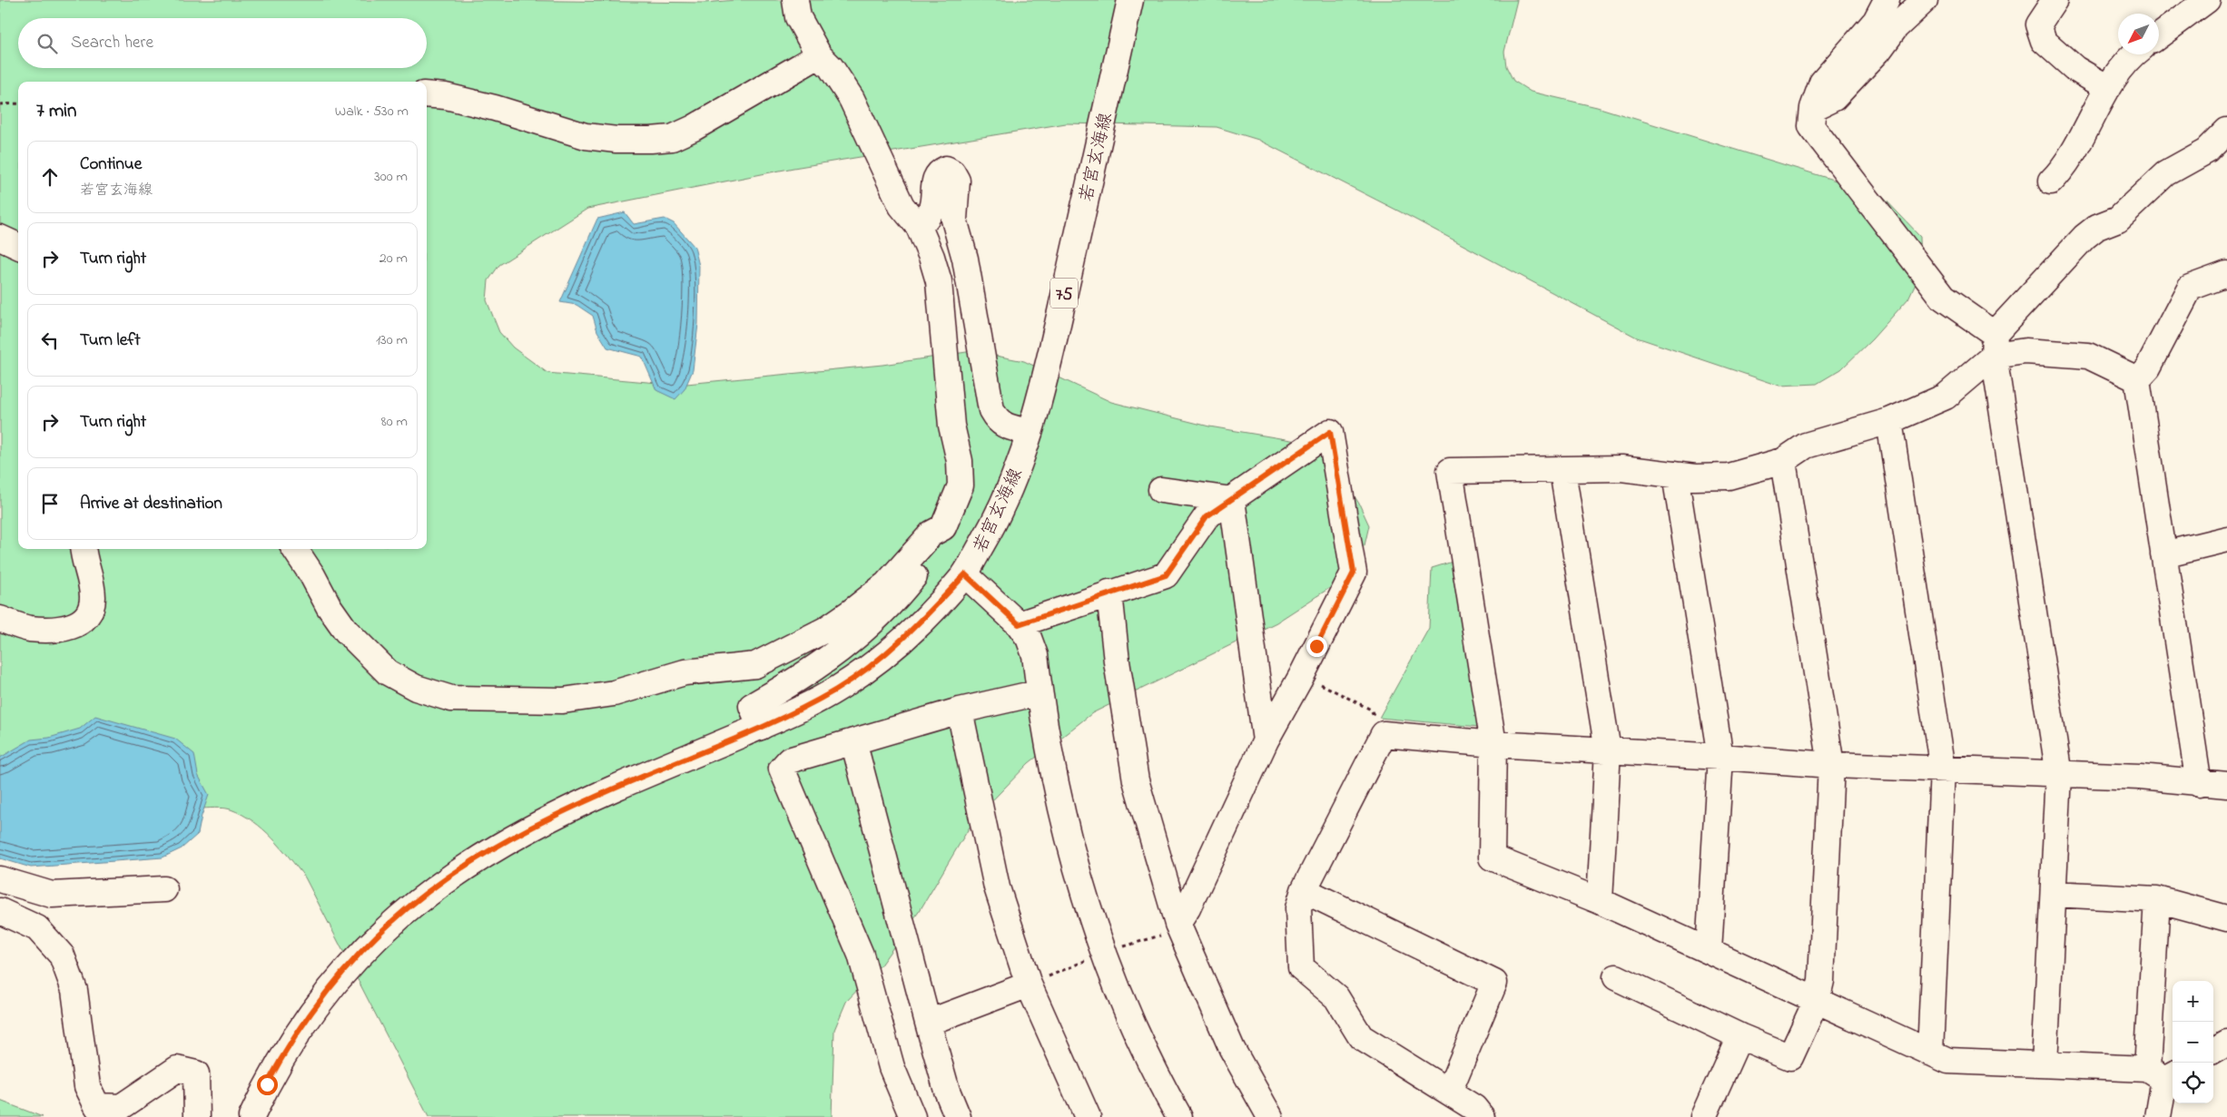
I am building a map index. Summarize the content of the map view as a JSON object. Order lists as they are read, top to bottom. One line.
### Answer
{"streets":{"street":["若宮玄海線","75"]},"north":"bottom left","page":{"search":"Search here","heading":["7 min","Walk · 530 m"],"list":[["Continue","若宮玄海線","300 m"],["Turn right","20 m"],["Turn left","130 m"],["Turn right","80 m"],"Arrive at destination"],"map_buttons":["+","−"]}}
